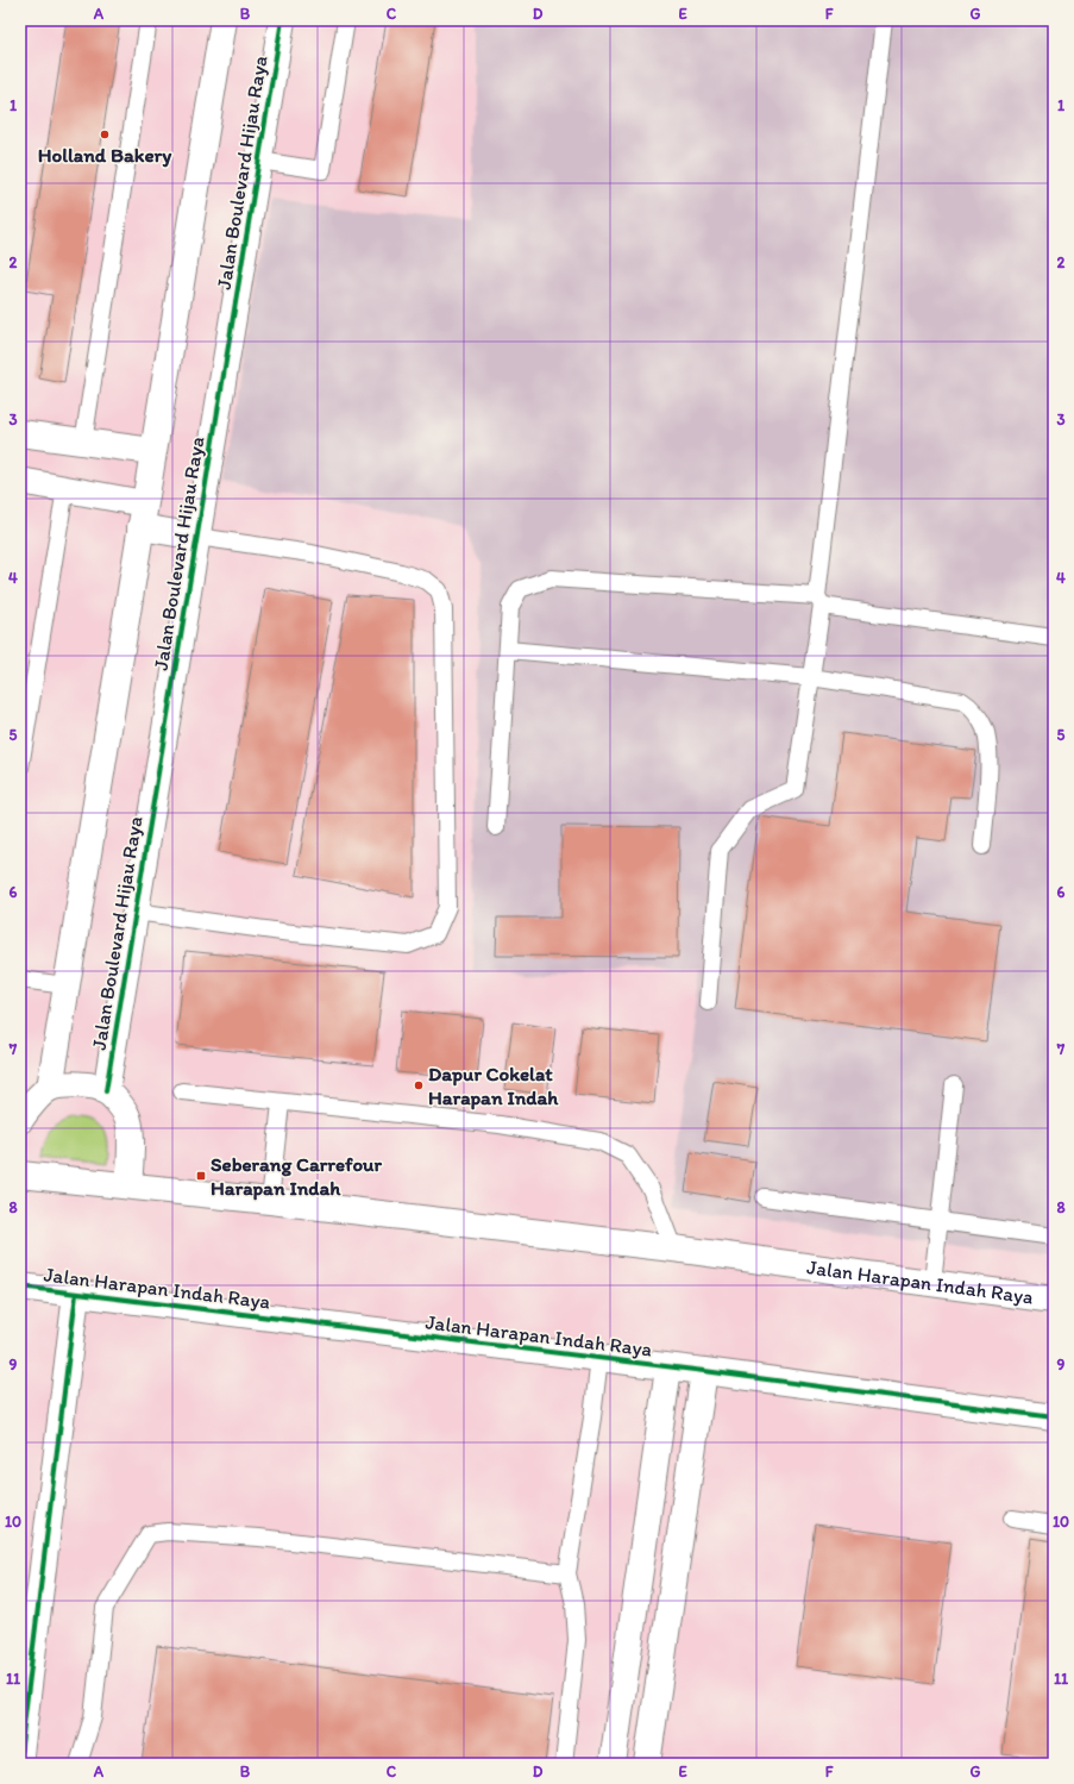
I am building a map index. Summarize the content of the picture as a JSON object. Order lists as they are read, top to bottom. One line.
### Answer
{"streets":{"street":["Jalan Boulevard Hijau Raya","Jalan Harapan Indah Raya"]},"places":{"other":["Holland Bakery","Dapur Cokelat Harapan Indah"],"transit":["Seberang Carrefour Harapan Indah"]},"grid":{"columns":["A","B","C","D","E","F","G"],"rows":["1","2","3","4","5","6","7","8","9","10","11"]}}
